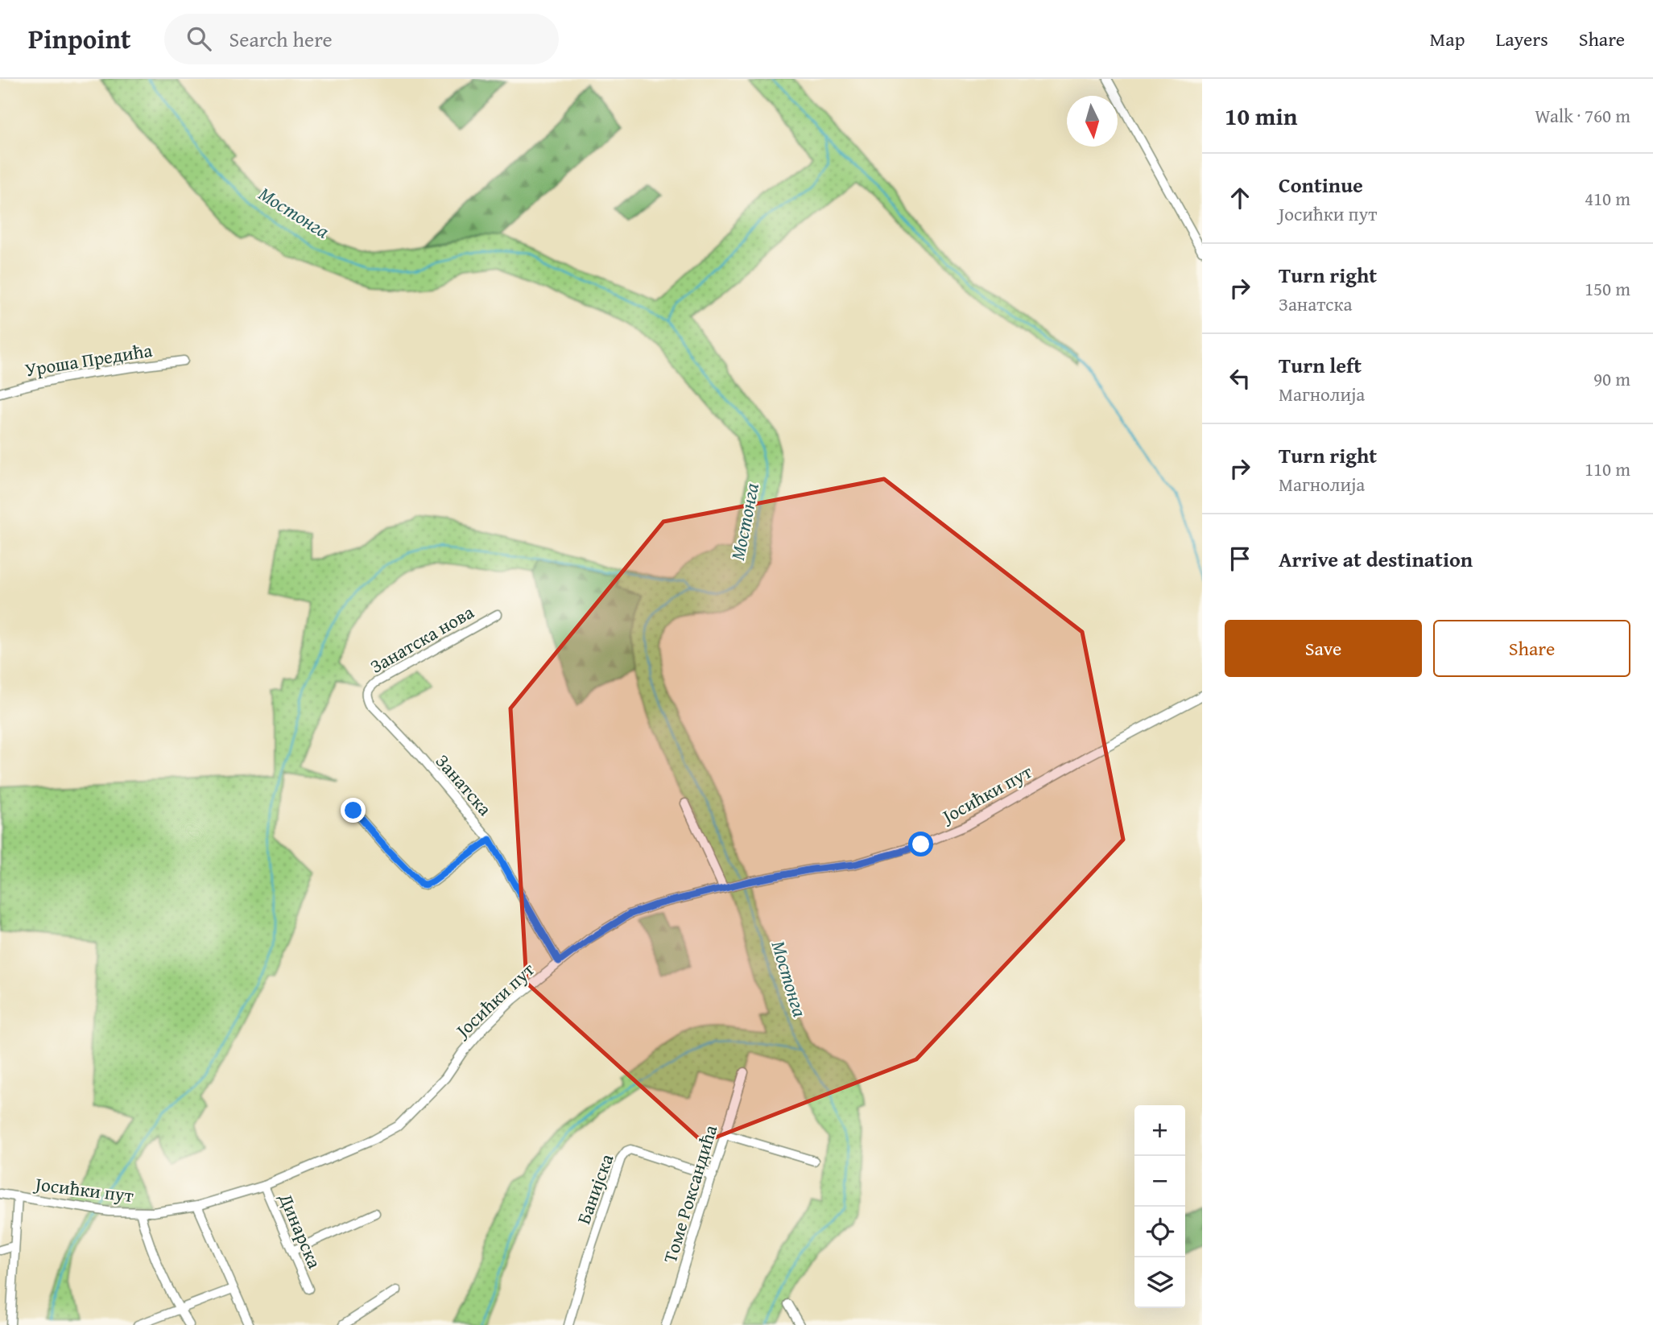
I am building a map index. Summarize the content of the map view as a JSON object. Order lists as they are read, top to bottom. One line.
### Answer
{"streets":{"street":["Уроша Предића","Занатска нова","Занатска","Јосићки пут","Банијска","Томе Роксандића","Динарска"]},"crossings":[["Занатска нова","Занатска"],["Занатска","Јосићки пут"],["Јосићки пут","Динарска"],["Банијска","Томе Роксандића"]],"water":["Мостонга"],"north":"bottom","page":{"header":"Pinpoint","search":"Search here","nav":["Map","Layers","Share"],"heading":["10 min","Walk · 760 m"],"list":[["Continue","Јосићки пут","410 m"],["Turn right","Занатска","150 m"],["Turn left","Магнолија","90 m"],["Turn right","Магнолија","110 m"],"Arrive at destination"],"buttons":["Save","Share"],"map_buttons":["+","−"]}}
